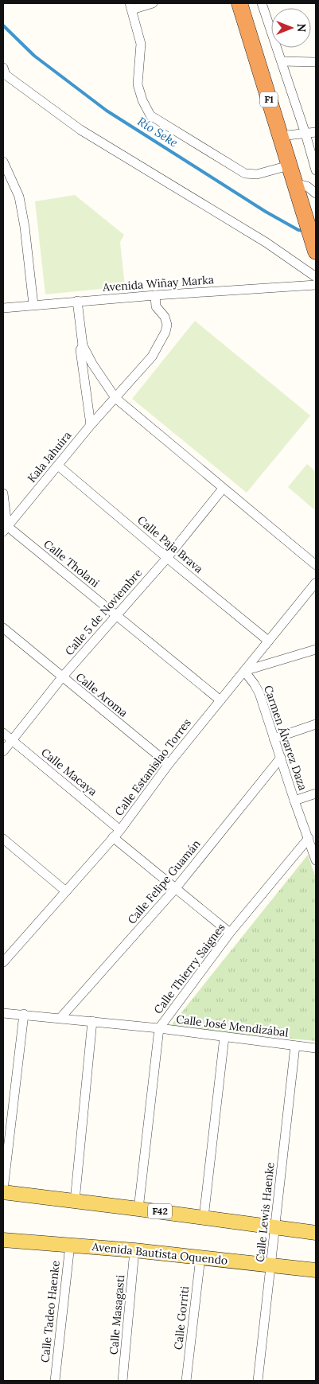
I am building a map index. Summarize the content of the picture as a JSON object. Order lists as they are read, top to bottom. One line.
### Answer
{"streets":{"highway":["F1"],"main road":["F42","Avenida Bautista Oquendo"],"street":["Avenida Wiñay Marka","Kala Jahuira","Calle Paja Brava","Calle Tholani","Calle 5 de Noviembre","Calle Aroma","Carmen Álvarez Daza","Calle Estanislao Torres","Calle Macaya","Calle Felipe Guamán","Calle Thierry Saignes","Calle José Mendizábal","Calle Lewis Haenke","Calle Tadeo Haenke","Calle Masagasti","Calle Gorriti"]},"crossings":[["Avenida Wiñay Marka","Kala Jahuira"],["Kala Jahuira","Calle Paja Brava"],["Kala Jahuira","Calle Tholani"],["Calle Paja Brava","Calle 5 de Noviembre"],["Calle Paja Brava","Calle Estanislao Torres"],["Calle Tholani","Calle 5 de Noviembre"],["Calle Tholani","Calle Estanislao Torres"],["Calle 5 de Noviembre","Calle Aroma"],["Calle 5 de Noviembre","Calle Macaya"],["Calle Aroma","Calle Estanislao Torres"],["Carmen Álvarez Daza","Calle Estanislao Torres"],["Carmen Álvarez Daza","Calle Felipe Guamán"],["Carmen Álvarez Daza","Calle Thierry Saignes"],["Calle Estanislao Torres","Calle Macaya"],["Calle Felipe Guamán","Calle José Mendizábal"],["Calle Thierry Saignes","Calle José Mendizábal"],["Calle Thierry Saignes","F42"],["Calle José Mendizábal","Calle Lewis Haenke"],["F42","Calle Lewis Haenke"],["Calle Lewis Haenke","Avenida Bautista Oquendo"],["Avenida Bautista Oquendo","Calle Tadeo Haenke"],["Avenida Bautista Oquendo","Calle Masagasti"],["Avenida Bautista Oquendo","Calle Gorriti"]],"water":["Río Seke"],"north":"right"}
